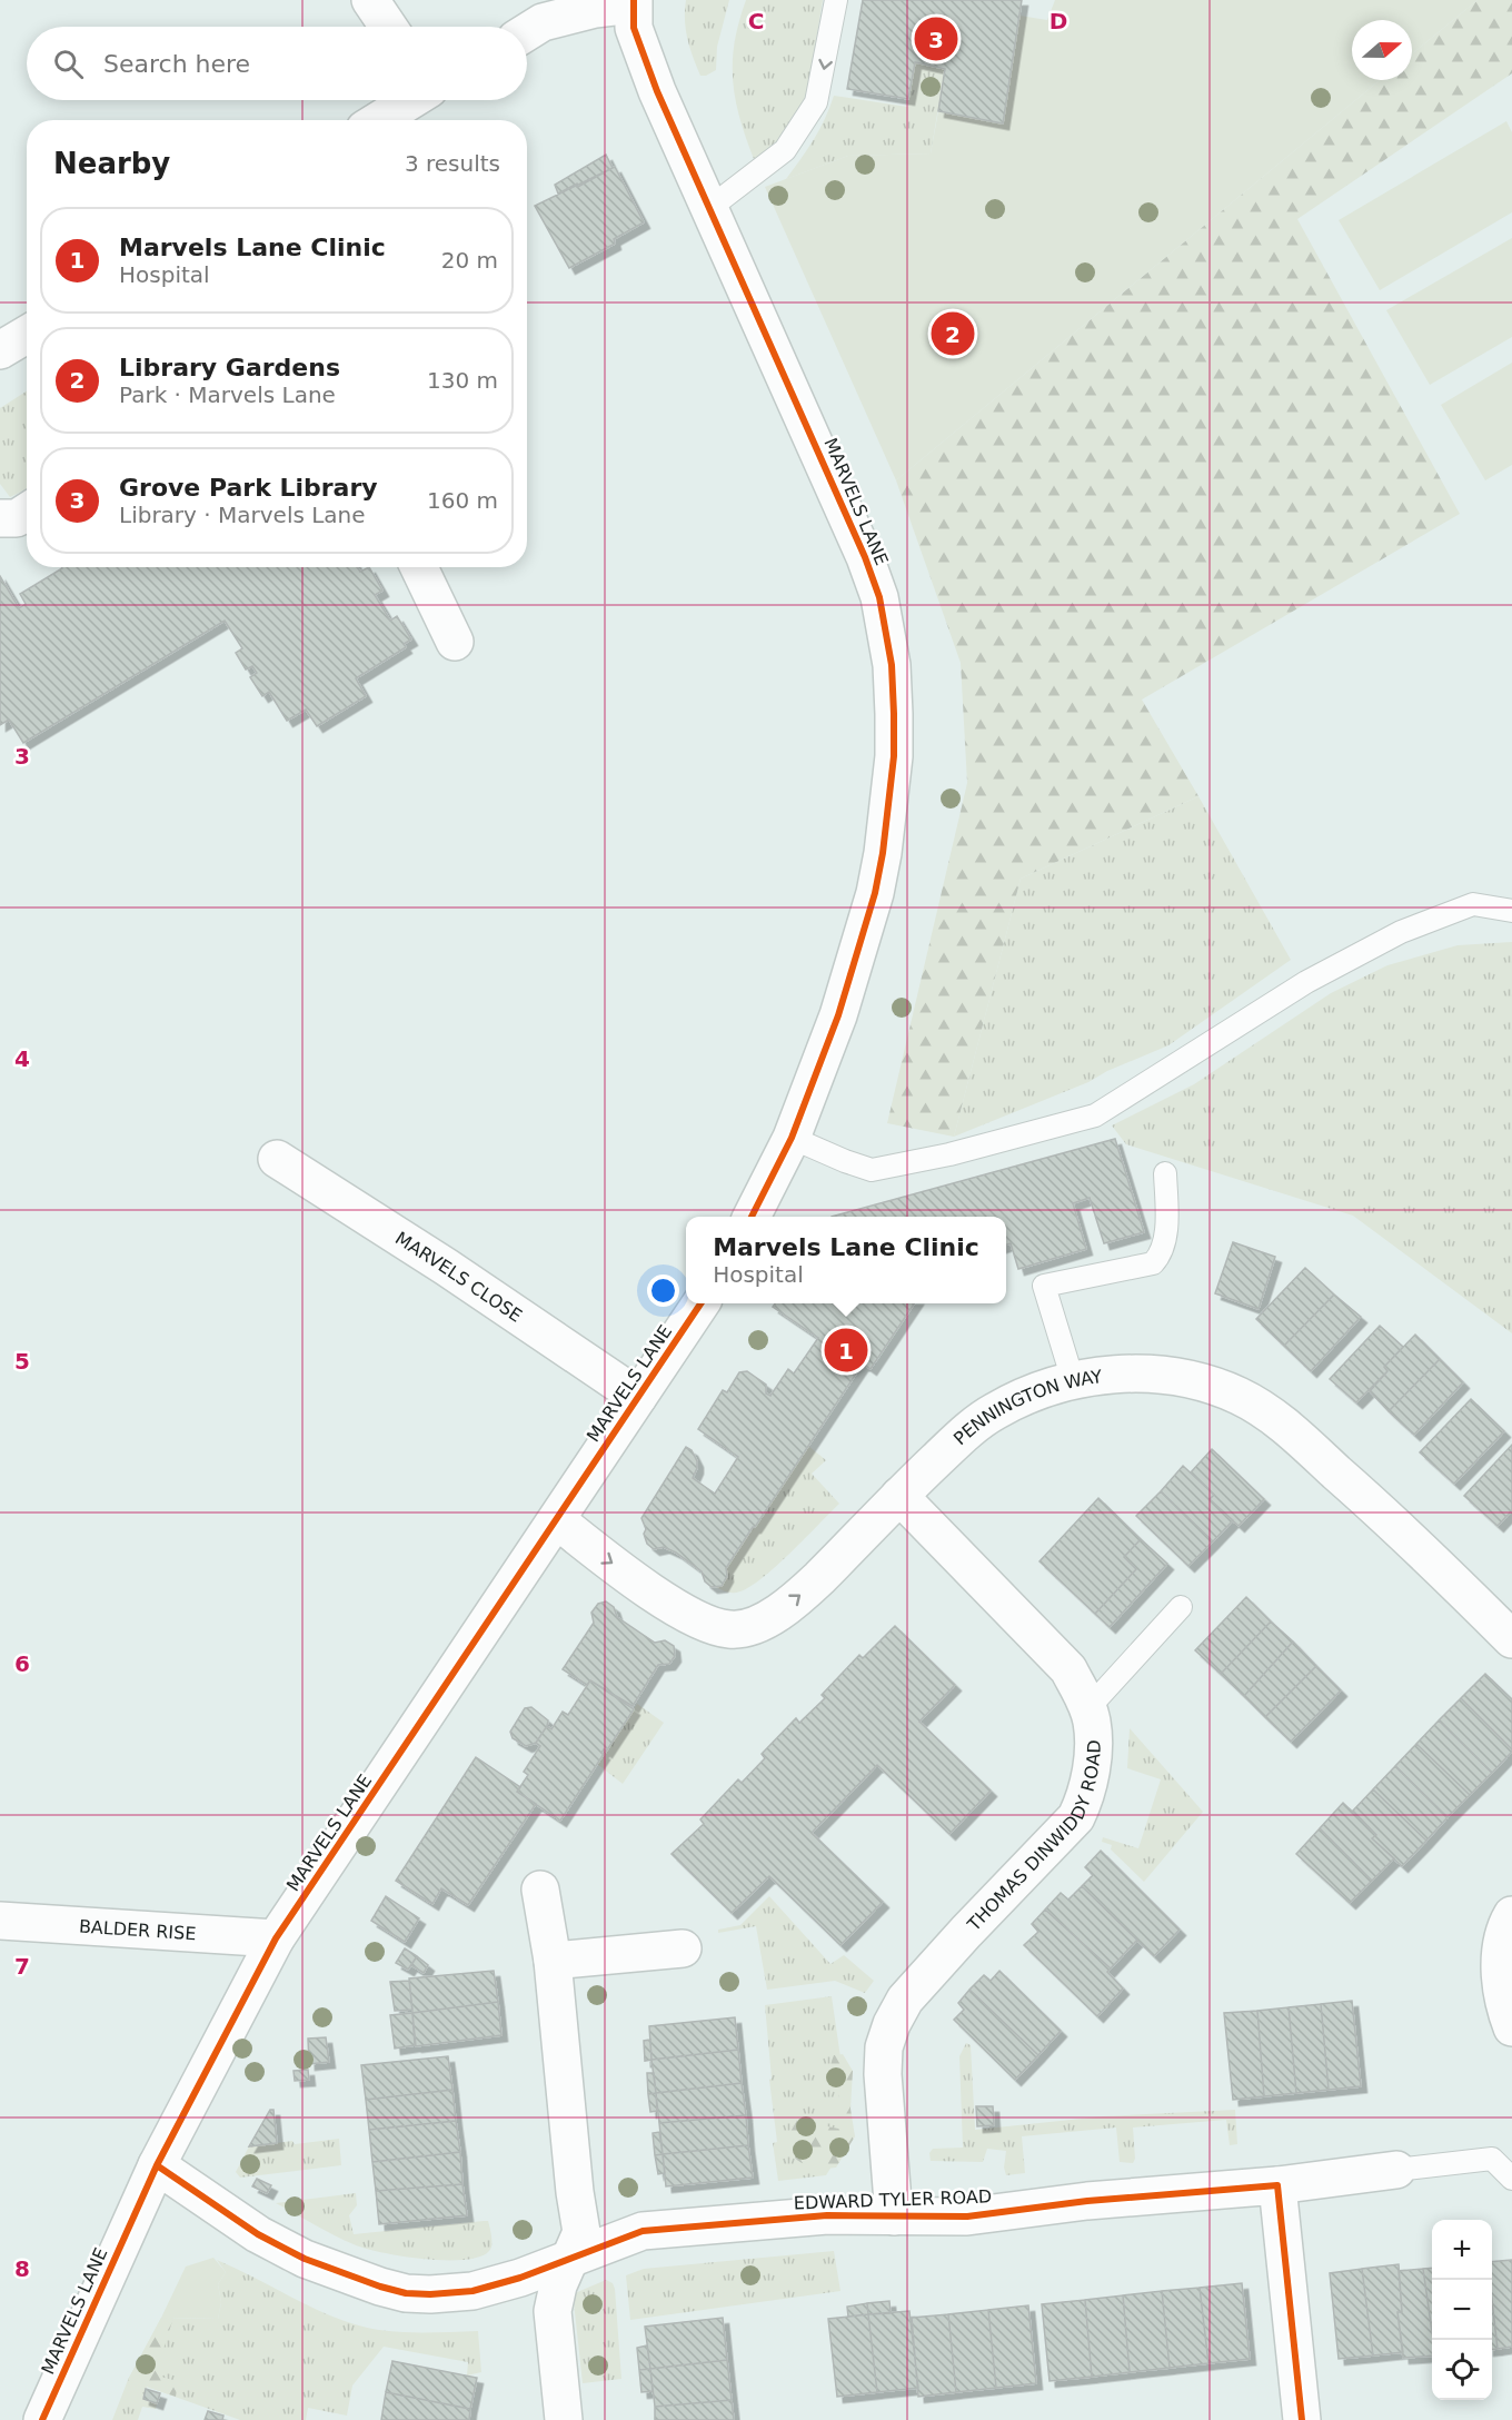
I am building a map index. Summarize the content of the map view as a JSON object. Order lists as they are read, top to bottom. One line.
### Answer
{"streets":{"street":["MARVELS LANE","MARVELS CLOSE","PENNINGTON WAY","THOMAS DINWIDDY ROAD","BALDER RISE","EDWARD TYLER ROAD"]},"crossings":[["MARVELS LANE","MARVELS CLOSE"],["MARVELS LANE","PENNINGTON WAY"],["MARVELS LANE","BALDER RISE"],["MARVELS LANE","EDWARD TYLER ROAD"],["PENNINGTON WAY","THOMAS DINWIDDY ROAD"],["THOMAS DINWIDDY ROAD","EDWARD TYLER ROAD"]],"north":"right","page":{"pins":["3","2","1"],"search":"Search here","heading":["Nearby","3 results"],"list":[{"mark":"1","name":"Marvels Lane Clinic","note":"Hospital","value":"20 m"},{"mark":"2","name":"Library Gardens","note":"Park · Marvels Lane","value":"130 m"},{"mark":"3","name":"Grove Park Library","note":"Library · Marvels Lane","value":"160 m"}],"popup":["Marvels Lane Clinic","Hospital"],"map_buttons":["+","−"]},"grid":{"columns":["C","D"],"rows":["3","4","5","6","7","8"]}}
